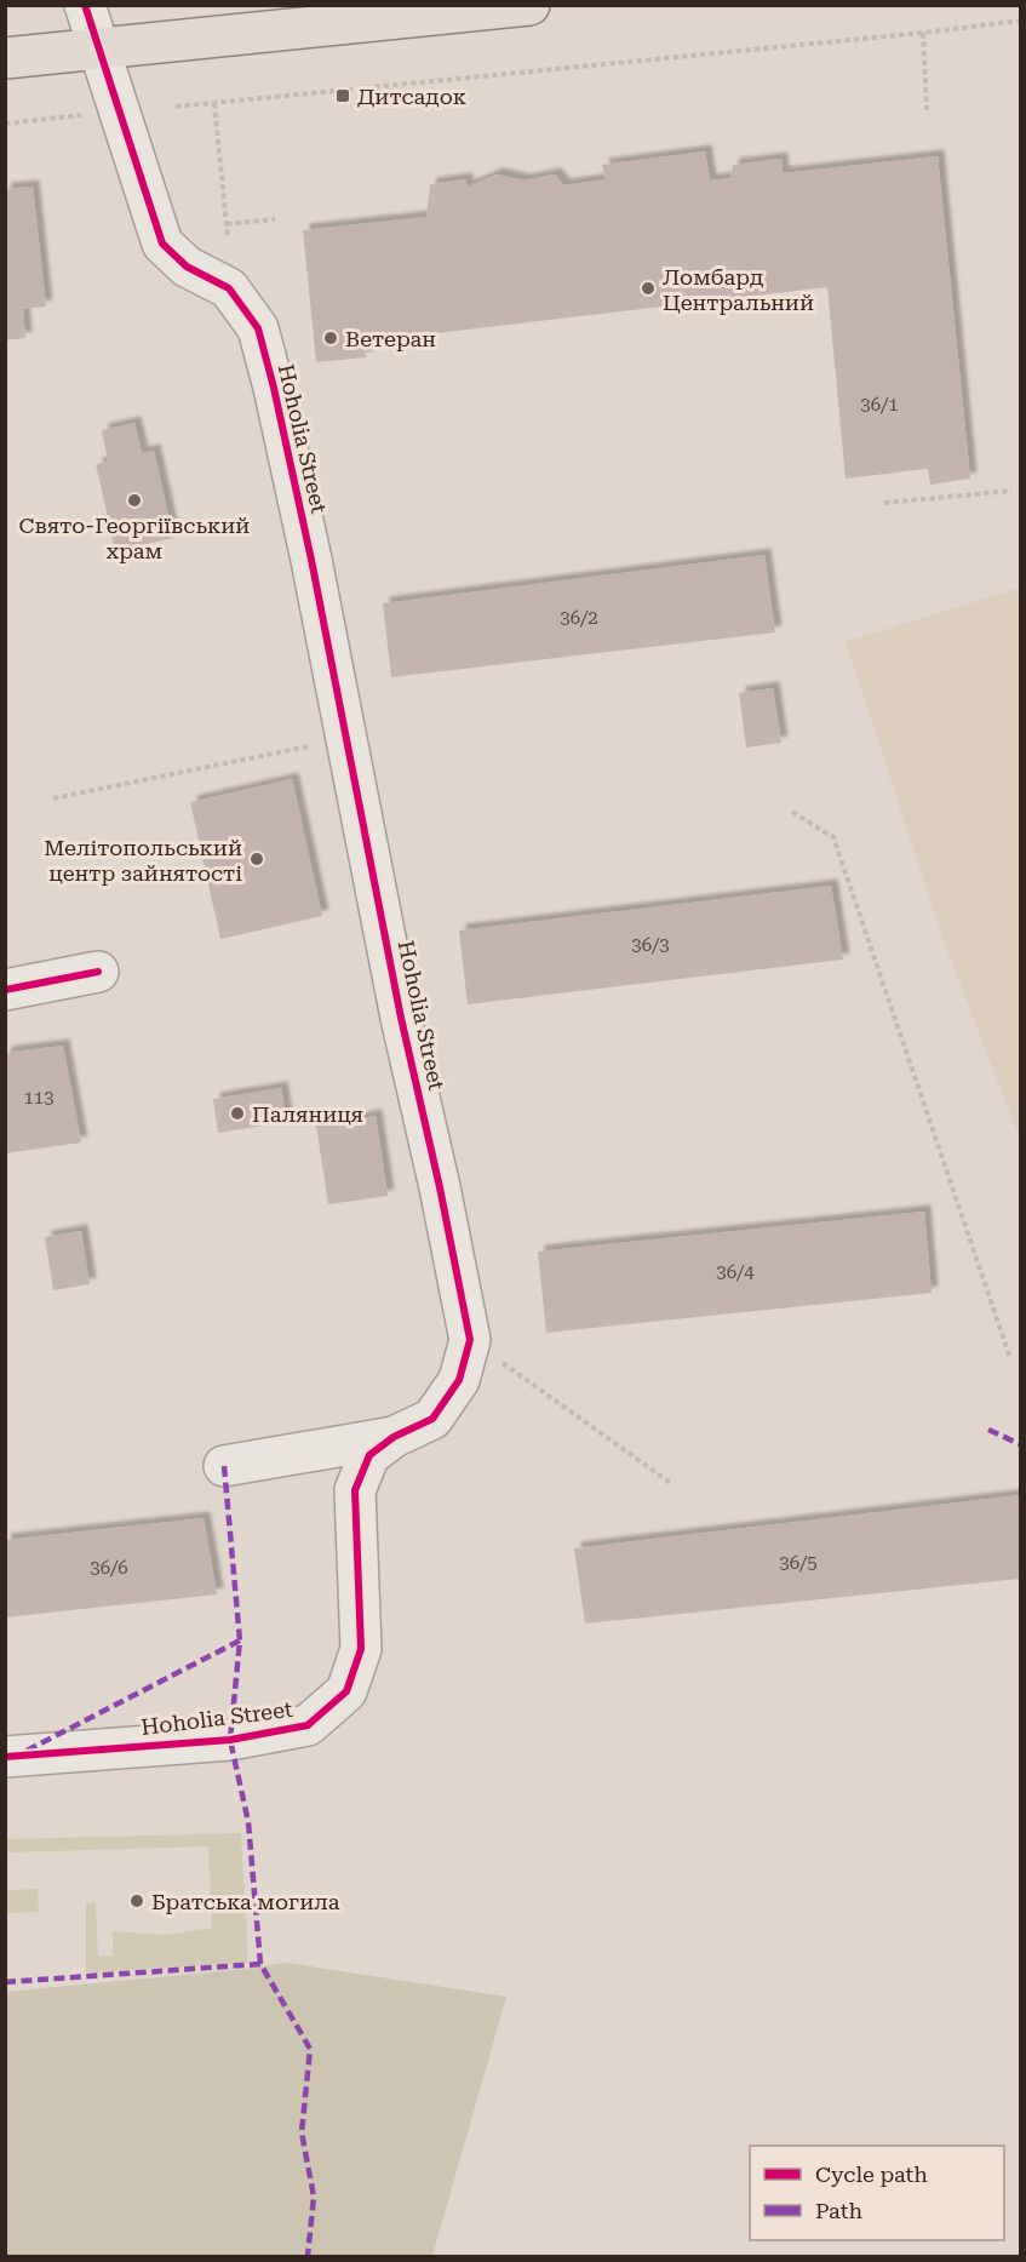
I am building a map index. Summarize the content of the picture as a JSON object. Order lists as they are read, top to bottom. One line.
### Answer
{"streets":{"street":["Hoholia Street"]},"places":{"transit":["Дитсадок"],"other":["Ломбард Центральний","Ветеран","Свято-Георгіївський храм","Мелітопольський центр зайнятості","Паляниця","Братська могила"]},"house_numbers":["36/1","36/2","36/3","113","36/4","36/5","36/6"],"legend":["Cycle path","Path"]}
